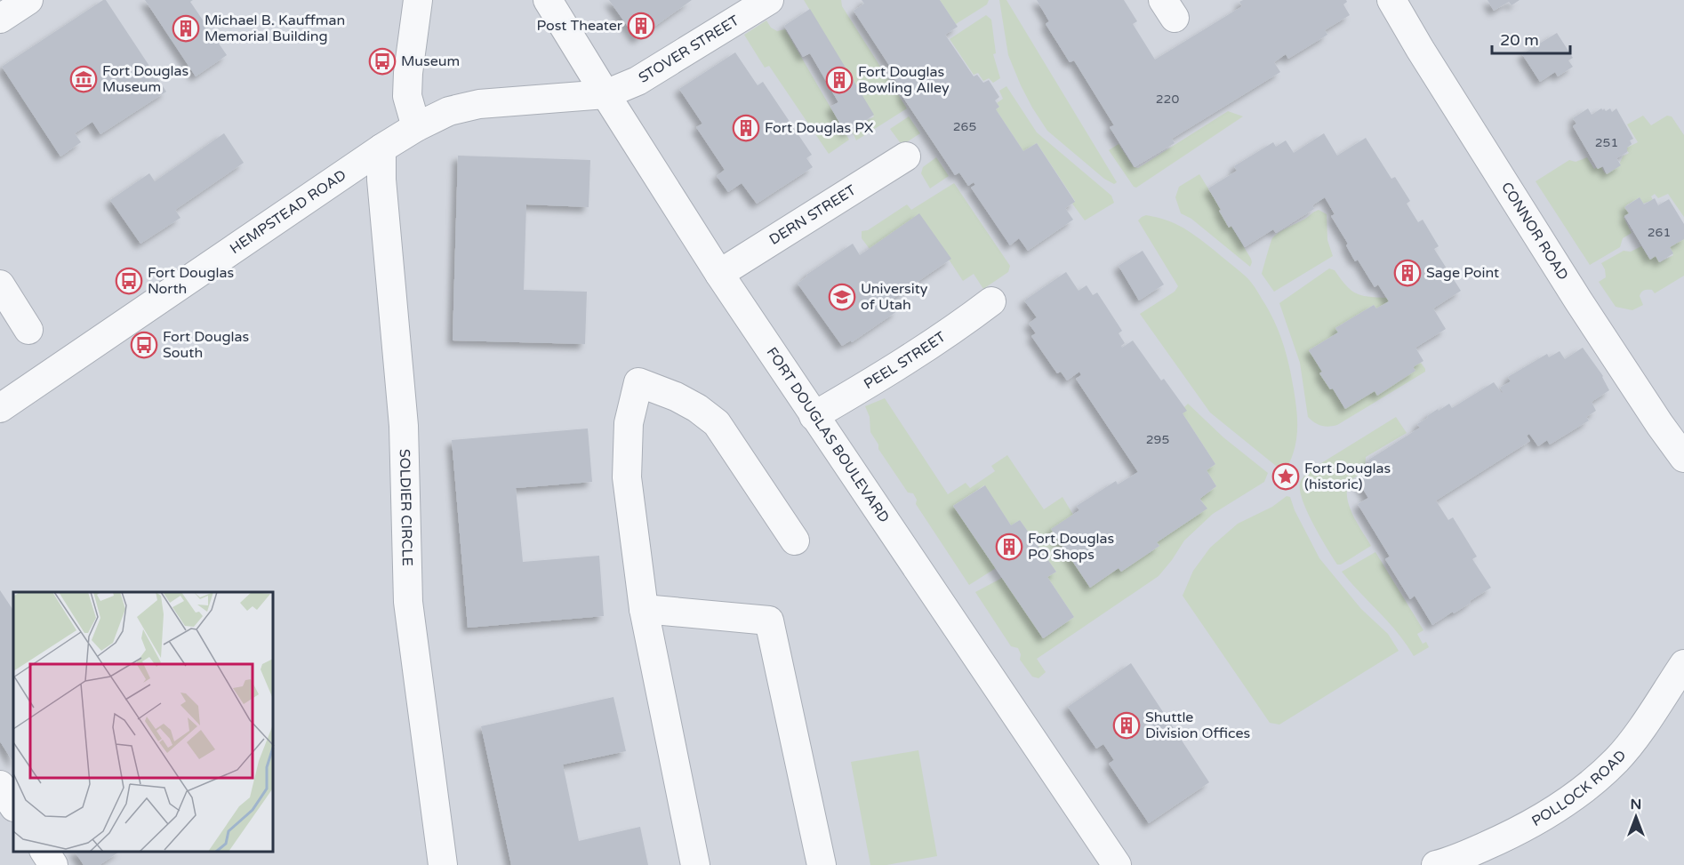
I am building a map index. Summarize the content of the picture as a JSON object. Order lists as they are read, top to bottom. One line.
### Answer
{"streets":{"street":["STOVER STREET","HEMPSTEAD ROAD","DERN STREET","CONNOR ROAD","PEEL STREET","FORT DOUGLAS BOULEVARD","SOLDIER CIRCLE","POLLOCK ROAD"]},"crossings":[["STOVER STREET","HEMPSTEAD ROAD"],["STOVER STREET","FORT DOUGLAS BOULEVARD"],["HEMPSTEAD ROAD","FORT DOUGLAS BOULEVARD"],["HEMPSTEAD ROAD","SOLDIER CIRCLE"],["DERN STREET","FORT DOUGLAS BOULEVARD"],["PEEL STREET","FORT DOUGLAS BOULEVARD"]],"places":{"building":["Post Theater","Michael B. Kauffman Memorial Building","Fort Douglas Bowling Alley","Fort Douglas PX","Sage Point","Fort Douglas PO Shops","Shuttle Division Offices"],"bus stop":["Museum","Fort Douglas North","Fort Douglas South"],"museum":["Fort Douglas Museum"],"school or university":["University of Utah"],"place":["Fort Douglas (historic)"]},"house_numbers":["220","265","251","261","295"],"scale_bar":"20 m","north":"top"}
